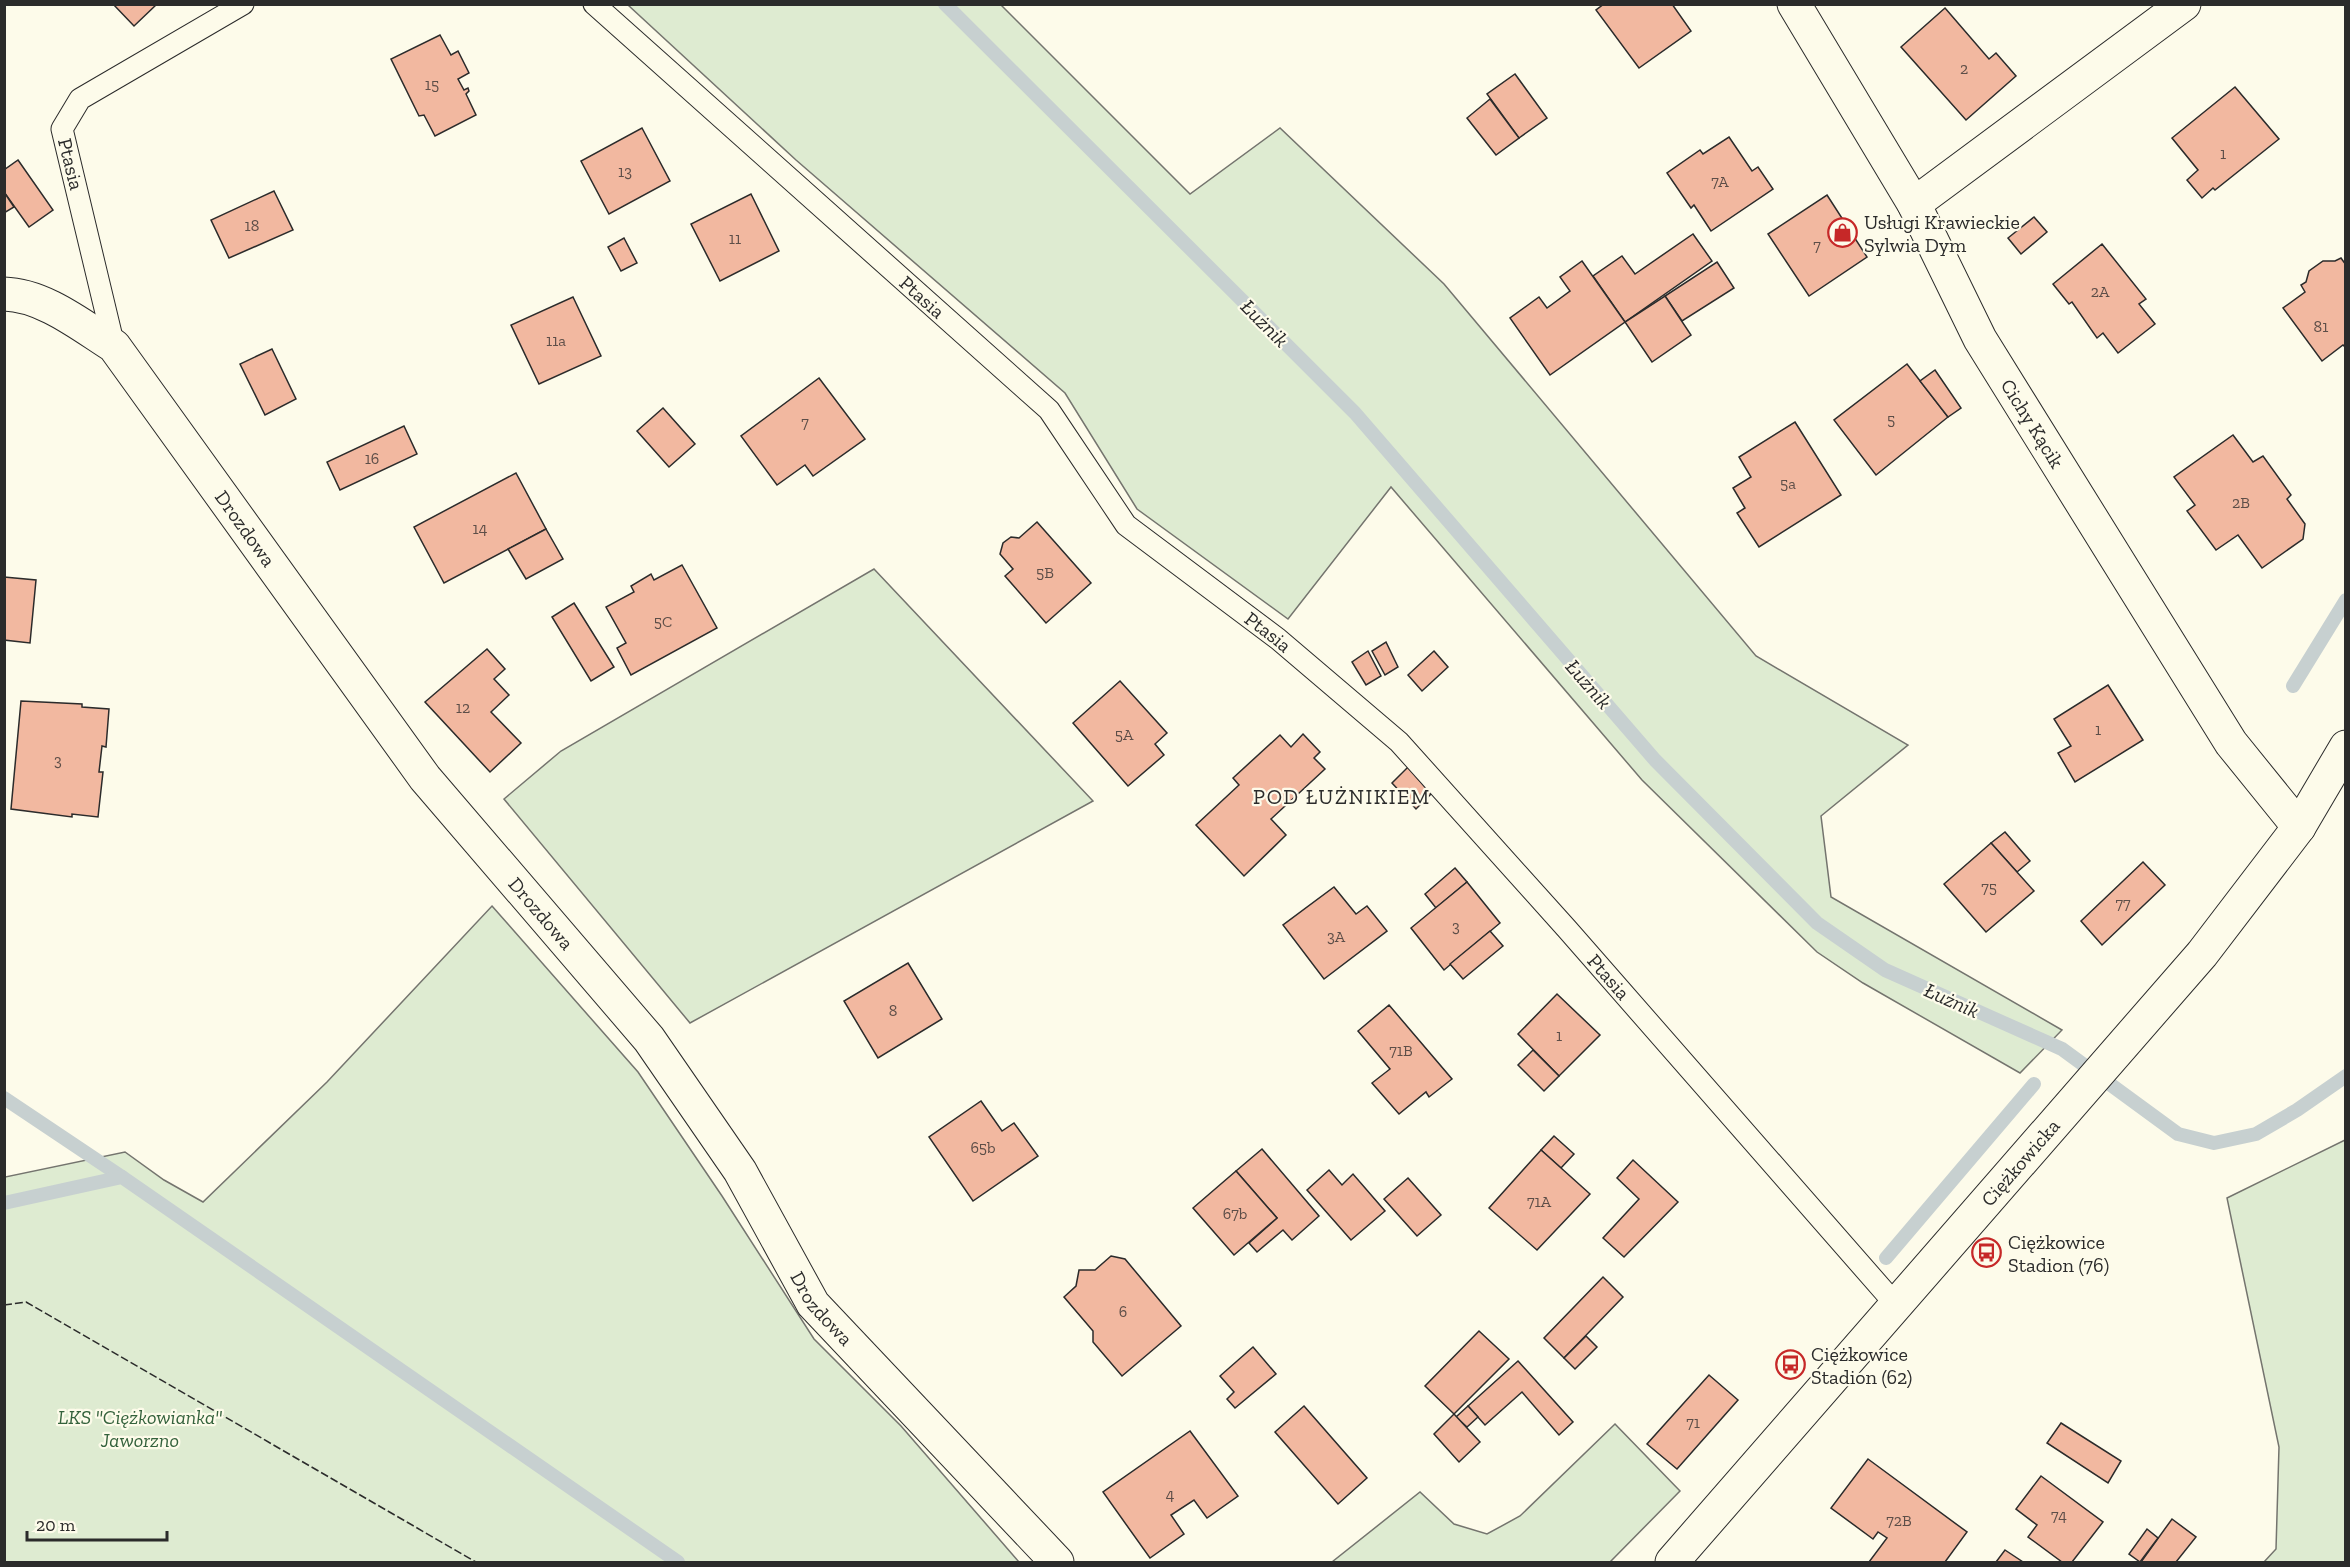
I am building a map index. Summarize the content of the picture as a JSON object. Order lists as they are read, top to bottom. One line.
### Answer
{"streets":{"street":["Cichy Kącik","Drozdowa","Ciężkowicka"],"lane":["Ptasia"]},"crossings":[["Ptasia","Drozdowa"],["Ptasia","Ciężkowicka"],["Cichy Kącik","Ciężkowicka"]],"districts":["POD ŁUŻNIKIEM"],"water":["Łużnik"],"parks":["LKS \"Ciężkowianka\" Jaworzno"],"places":{"shop":["Usługi Krawieckie Sylwia Dym"],"bus stop":["Ciężkowice Stadion (76)","Ciężkowice Stadion (62)"]},"house_numbers":["2","15","1","13","7A","18","11","7","2A","81","11a","5","7","16","5a","2B","14","5B","5C","12","1","5A","3","75","77","3","3A","8","1","71B","65b","71A","67b","6","71","4","74","72B"],"scale_bar":"20 m"}
